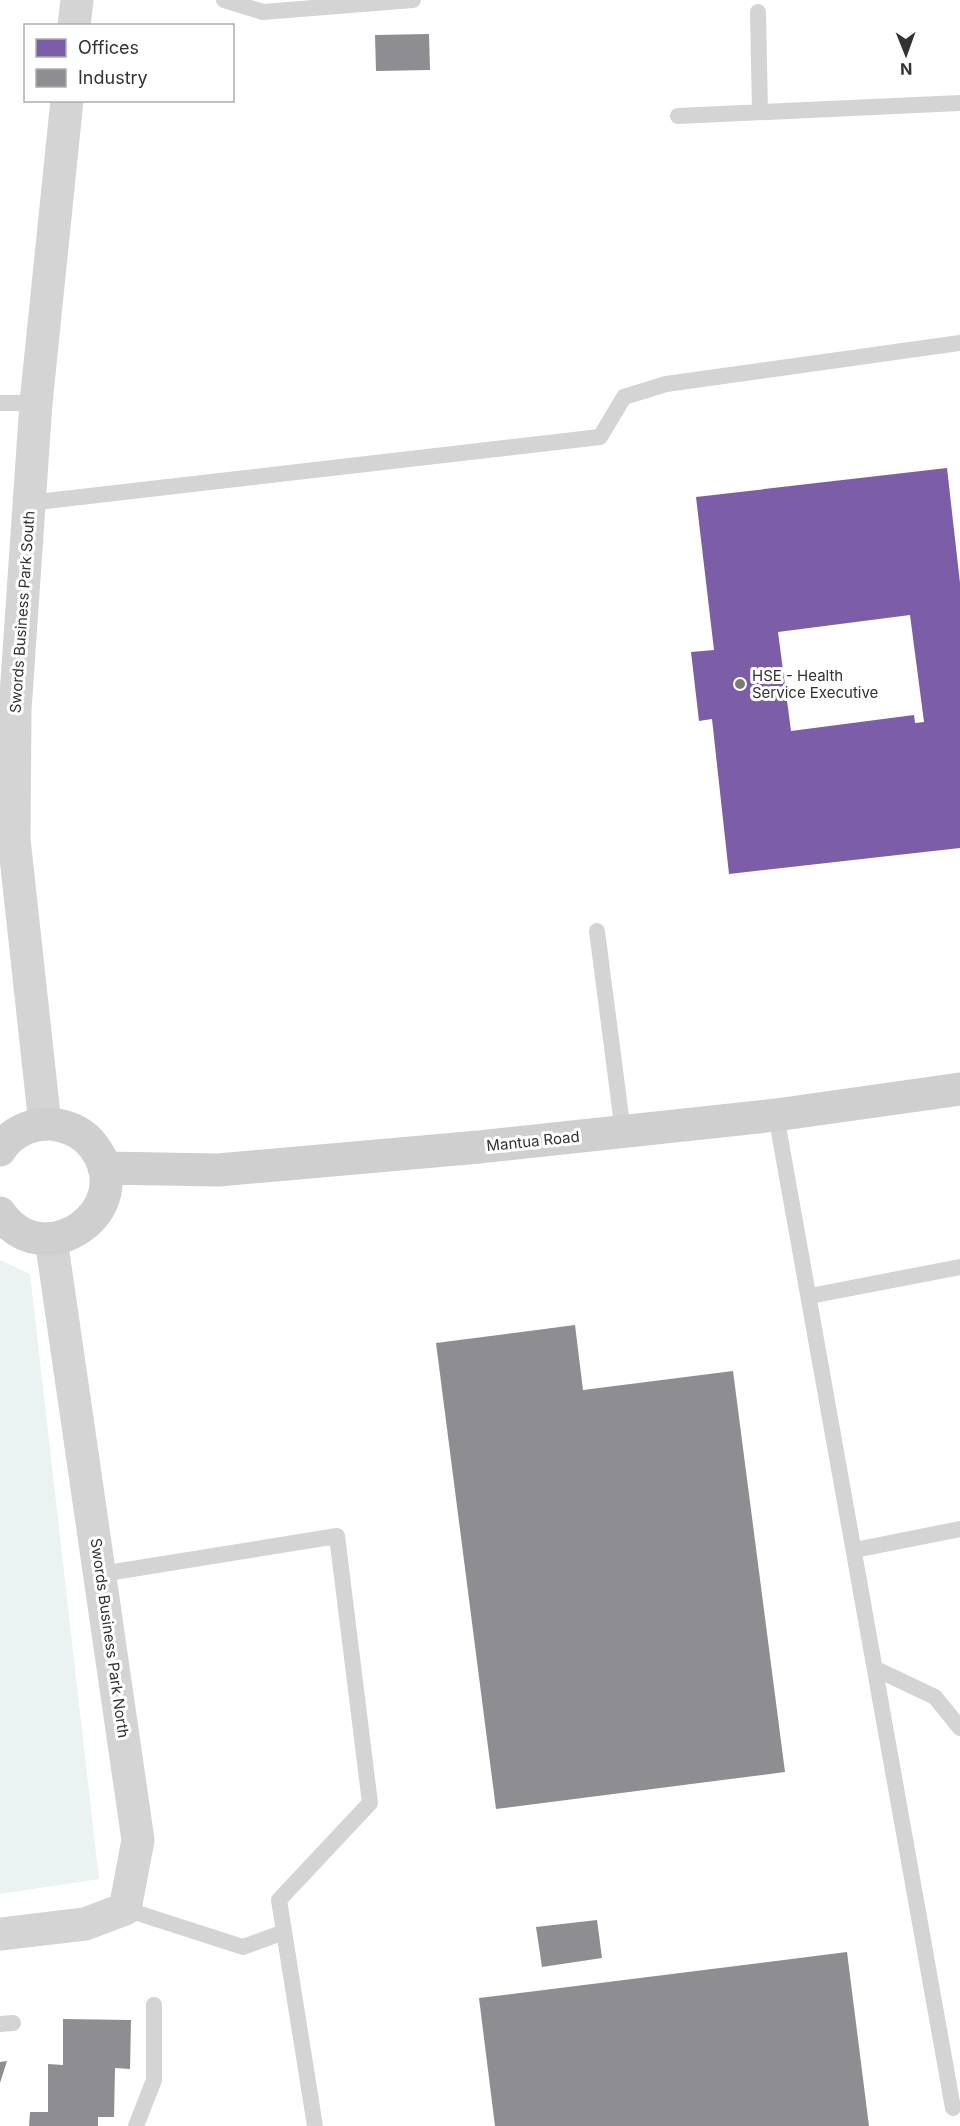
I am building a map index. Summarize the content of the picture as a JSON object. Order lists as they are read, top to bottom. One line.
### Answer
{"streets":{"street":["Swords Business Park South","Mantua Road","Swords Business Park North"]},"places":["HSE - Health Service Executive"],"legend":["Offices","Industry"],"north":"bottom"}
